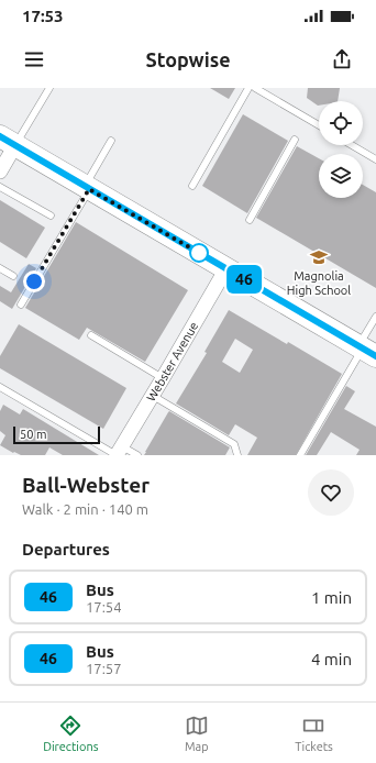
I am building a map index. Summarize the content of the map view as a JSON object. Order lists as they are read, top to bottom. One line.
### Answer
{"streets":{"street":["Webster Avenue"]},"places":{"school or university":["Magnolia High School"]},"lines":["bus line 46"],"scale_bar":"50 m","page":{"status":"17:53","header":"Stopwise","on_map":"46","scale":"50 m","heading":[["Ball-Webster","Walk · 2 min · 140 m"],"Departures"],"list":[{"mark":"46","name":"Bus","note":"17:54","value":"1 min"},{"mark":"46","name":"Bus","note":"17:57","value":"4 min"}],"tabs":["Directions","Map","Tickets"]}}
